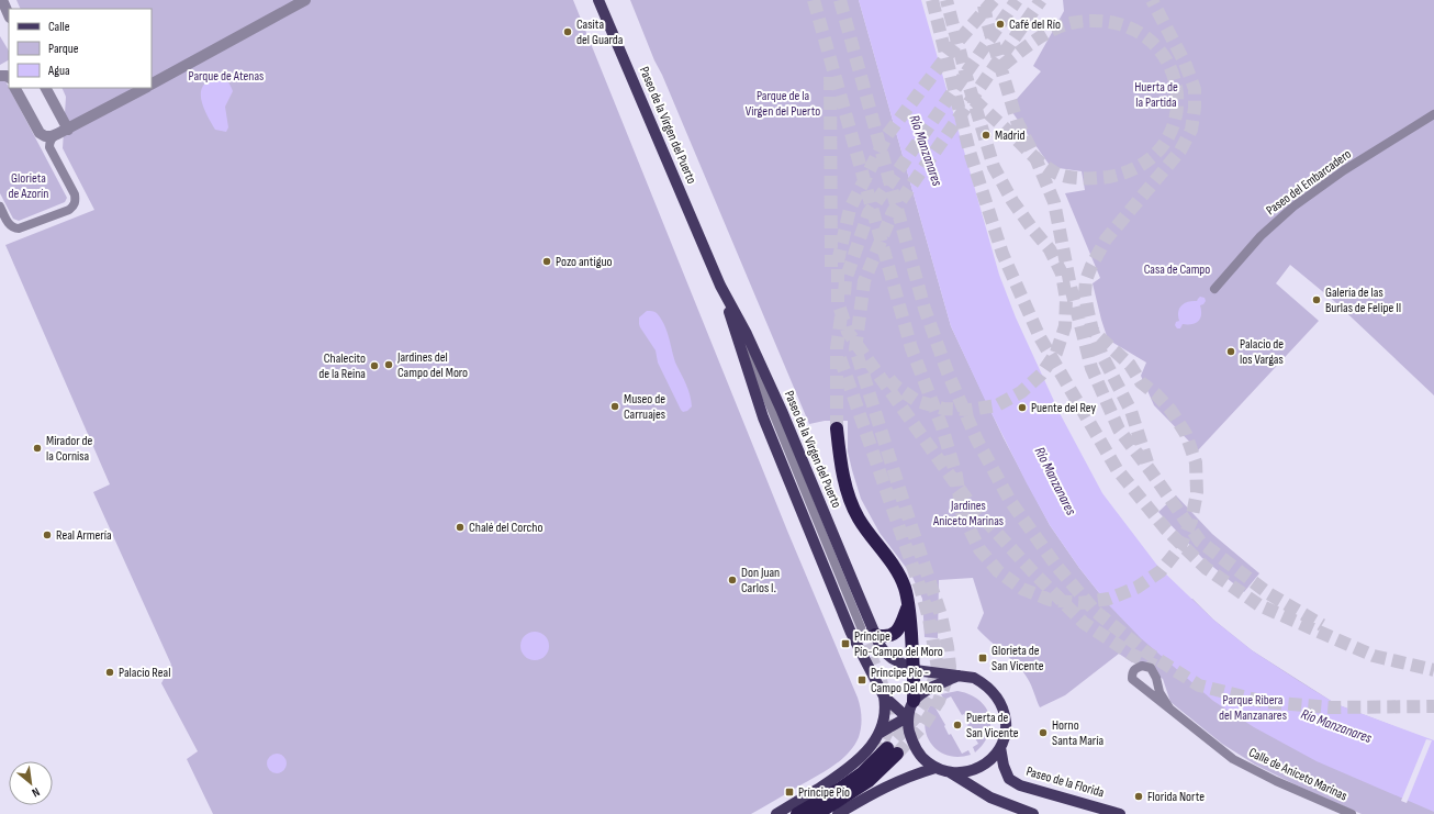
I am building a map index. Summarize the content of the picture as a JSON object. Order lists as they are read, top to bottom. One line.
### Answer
{"streets":{"main road":["Paseo de la Virgen del Puerto","Paseo de la Florida"],"street":["Paseo del Embarcadero","Calle de Aniceto Marinas"]},"crossings":[["Paseo de la Virgen del Puerto","Paseo de la Florida"]],"water":["Río Manzanares"],"parks":["Parque de Atenas","Huerta de la Partida","Parque de la Virgen del Puerto","Glorieta de Azorín","Casa de Campo","Jardines Aniceto Marinas","Parque Ribera del Manzanares"],"places":{"other":["Café del Río","Casita del Guarda","Madrid","Pozo antiguo","Galería de las Burlas de Felipe II","Palacio de los Vargas","Jardines del Campo del Moro","Chalecito de la Reina","Museo de Carruajes","Puente del Rey","Mirador de la Cornisa","Chalé del Corcho","Real Armería","Don Juan Carlos I.","Palacio Real","Puerta de San Vicente","Horno Santa María","Florida Norte"],"transit":["Príncipe Pío-Campo del Moro","Glorieta de San Vicente","Príncipe Pío - Campo Del Moro","Príncipe Pío"]},"legend":["Calle","Parque","Agua"],"north":"bottom right"}
